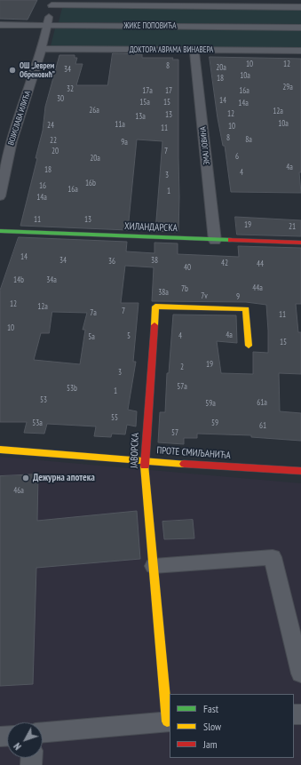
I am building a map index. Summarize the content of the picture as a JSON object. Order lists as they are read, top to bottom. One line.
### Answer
{"streets":{"street":["ЖИКЕ ПОПОВИЋА","ДОКТОРА АВРАМА ВИНАВЕРА","ВОЈИСЛАВА ИЛИЋА","ЗМАЈ ЈОВИНА","ХИЛАНДАРСКА","ЈАВОРСКА","ПРОТЕ СМИЉАНИЋА"]},"crossings":[["ЖИКЕ ПОПОВИЋА","ВОЈИСЛАВА ИЛИЋА"],["ДОКТОРА АВРАМА ВИНАВЕРА","ВОЈИСЛАВА ИЛИЋА"],["ДОКТОРА АВРАМА ВИНАВЕРА","ЗМАЈ ЈОВИНА"],["ЗМАЈ ЈОВИНА","ХИЛАНДАРСКА"],["ЈАВОРСКА","ПРОТЕ СМИЉАНИЋА"]],"places":["ОШ „Јеврем Обреновић”","Дежурна апотека"],"house_numbers":["10","12","8","20a","34","10a","18","29a","32","17a","17","16a","30","14","15a","15","14a","26a","12a","12","13","13a","10a","11a","24","10","11","8","8a","22","9a","20","7","6","20a","4a","18","4","3","16b","16","16a","1","14a","11","13","19","21","14","34","38","36","42","44","40","14b","34a","44a","7b","38a","7v","9","12","12a","7","7a","11","10","4a","5","4","5a","15","19","2","3","57a","53b","1","53","61a","59a","55","53a","59","61","57","46a"],"legend":["Fast","Slow","Jam"],"north":"bottom left"}
